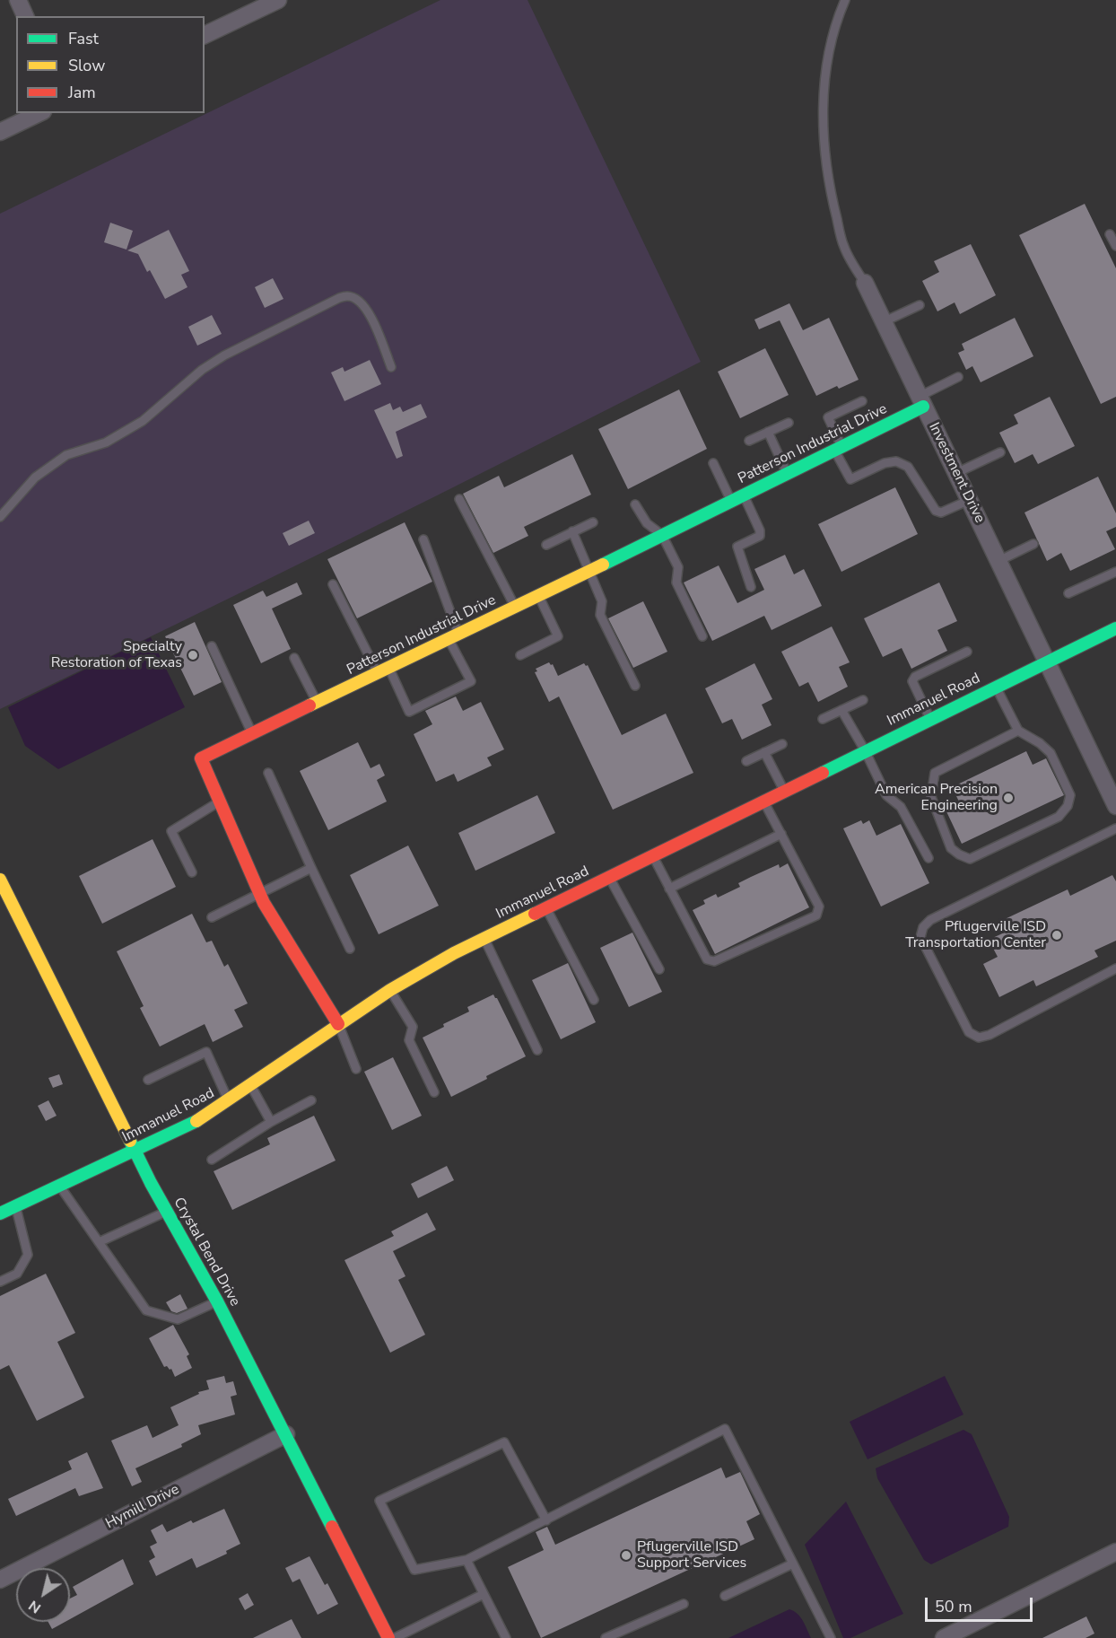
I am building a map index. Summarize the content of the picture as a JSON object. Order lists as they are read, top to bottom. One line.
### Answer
{"streets":{"street":["Patterson Industrial Drive","Investment Drive","Immanuel Road","Crystal Bend Drive","Hymill Drive"]},"crossings":[["Patterson Industrial Drive","Investment Drive"],["Patterson Industrial Drive","Immanuel Road"],["Investment Drive","Immanuel Road"],["Immanuel Road","Crystal Bend Drive"],["Crystal Bend Drive","Hymill Drive"]],"places":["Specialty Restoration of Texas","American Precision Engineering","Pflugerville ISD Transportation Center","Pflugerville ISD Support Services"],"legend":["Fast","Slow","Jam"],"scale_bar":"50 m","north":"bottom left"}
